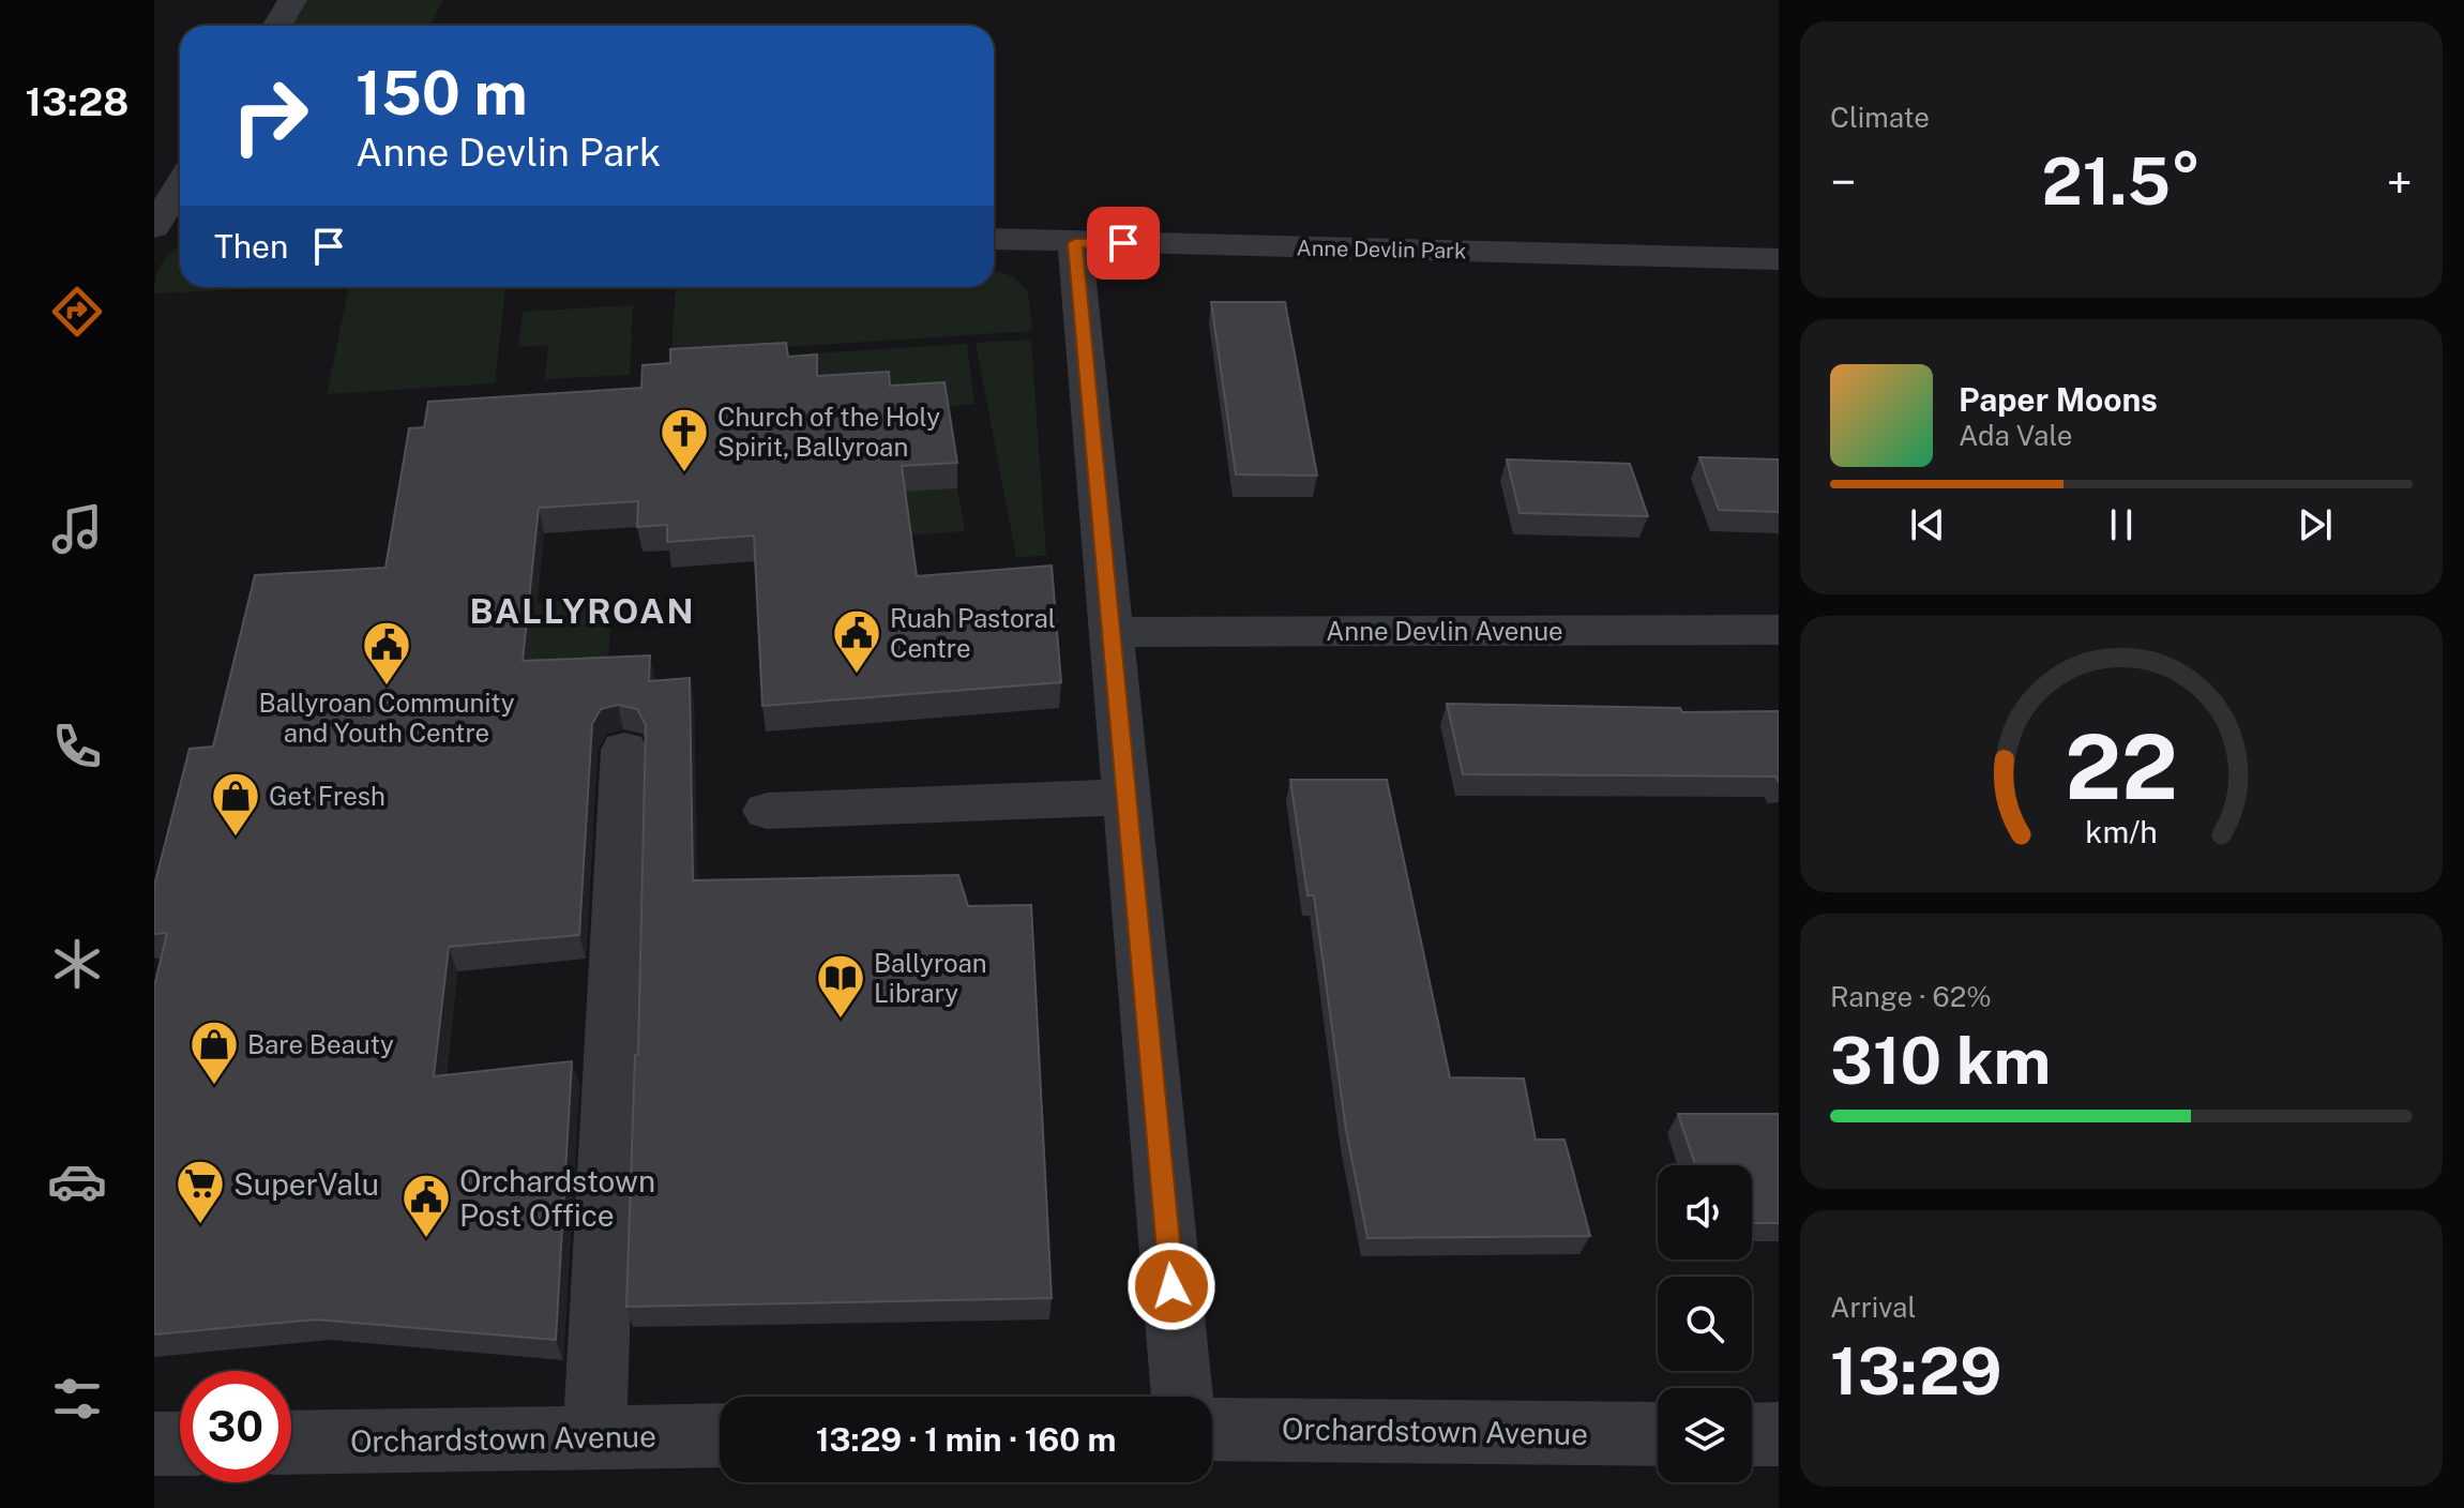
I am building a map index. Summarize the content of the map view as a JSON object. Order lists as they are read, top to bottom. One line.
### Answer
{"streets":{"street":["Anne Devlin Park","Anne Devlin Avenue","Orchardstown Avenue"]},"districts":["BALLYROAN"],"places":{"church":["Church of the Holy Spirit, Ballyroan"],"public building":["Ruah Pastoral Centre","Ballyroan Community and Youth Centre","Orchardstown Post Office"],"shop":["Get Fresh","Bare Beauty"],"library":["Ballyroan Library"],"supermarket":["SuperValu"]},"page":{"tabs":"13:28","tile":["Climate",["Range · 62%","310 km"],["Arrival","13:29"]],"turn":["150 m","Anne Devlin Park"],"heat":["−","21.5°","+"],"then":"Then","song":["Paper Moons","Ada Vale"],"limit":"30","trip":"13:29 · 1 min · 160 m","gauge":["22","km/h"]}}
